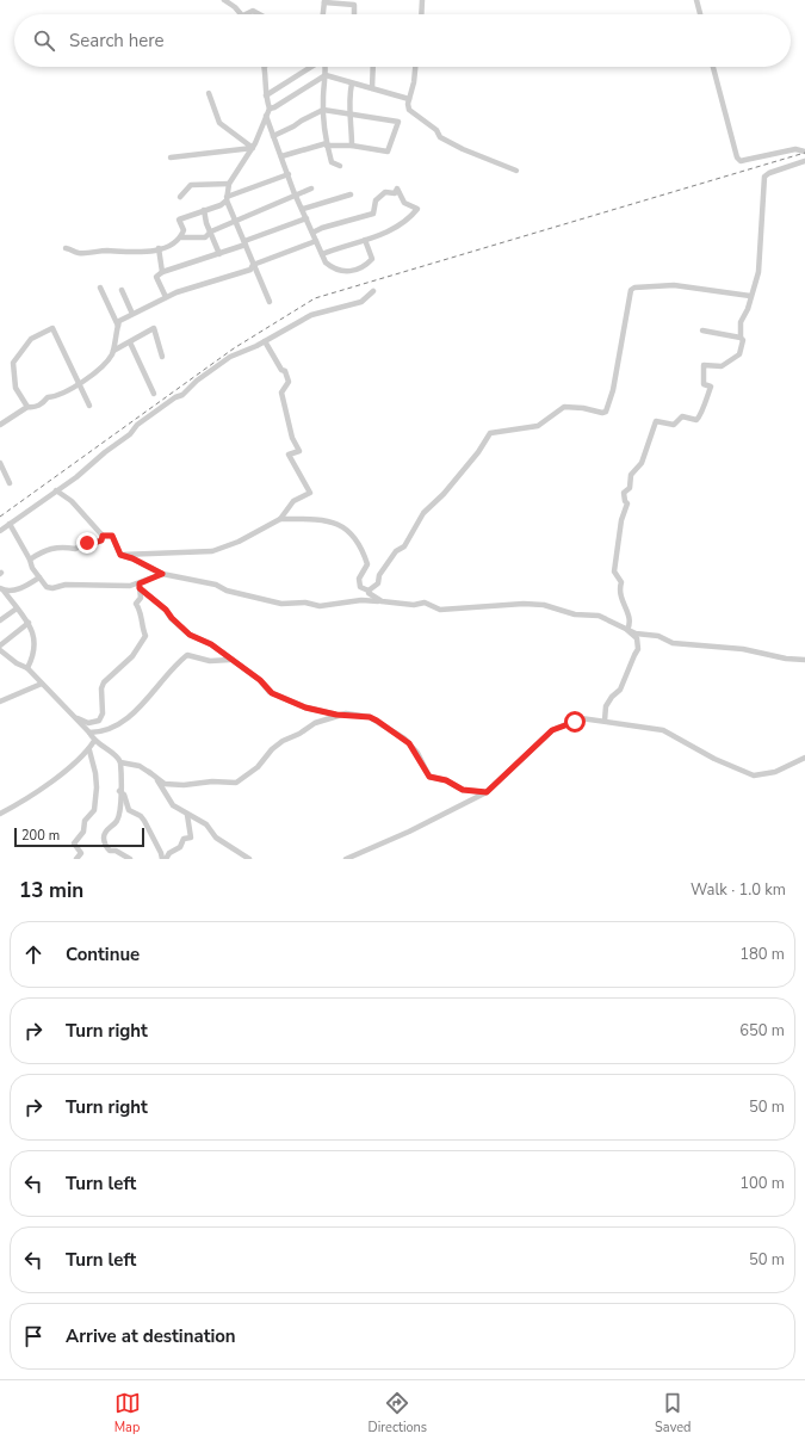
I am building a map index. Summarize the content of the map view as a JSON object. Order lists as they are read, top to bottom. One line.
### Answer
{"scale_bar":"200 m","page":{"search":"Search here","scale":"200 m","heading":["13 min","Walk · 1.0 km"],"list":[["Continue","180 m"],["Turn right","650 m"],["Turn right","50 m"],["Turn left","100 m"],["Turn left","50 m"],"Arrive at destination"],"nav":["Map","Directions","Saved"]}}
